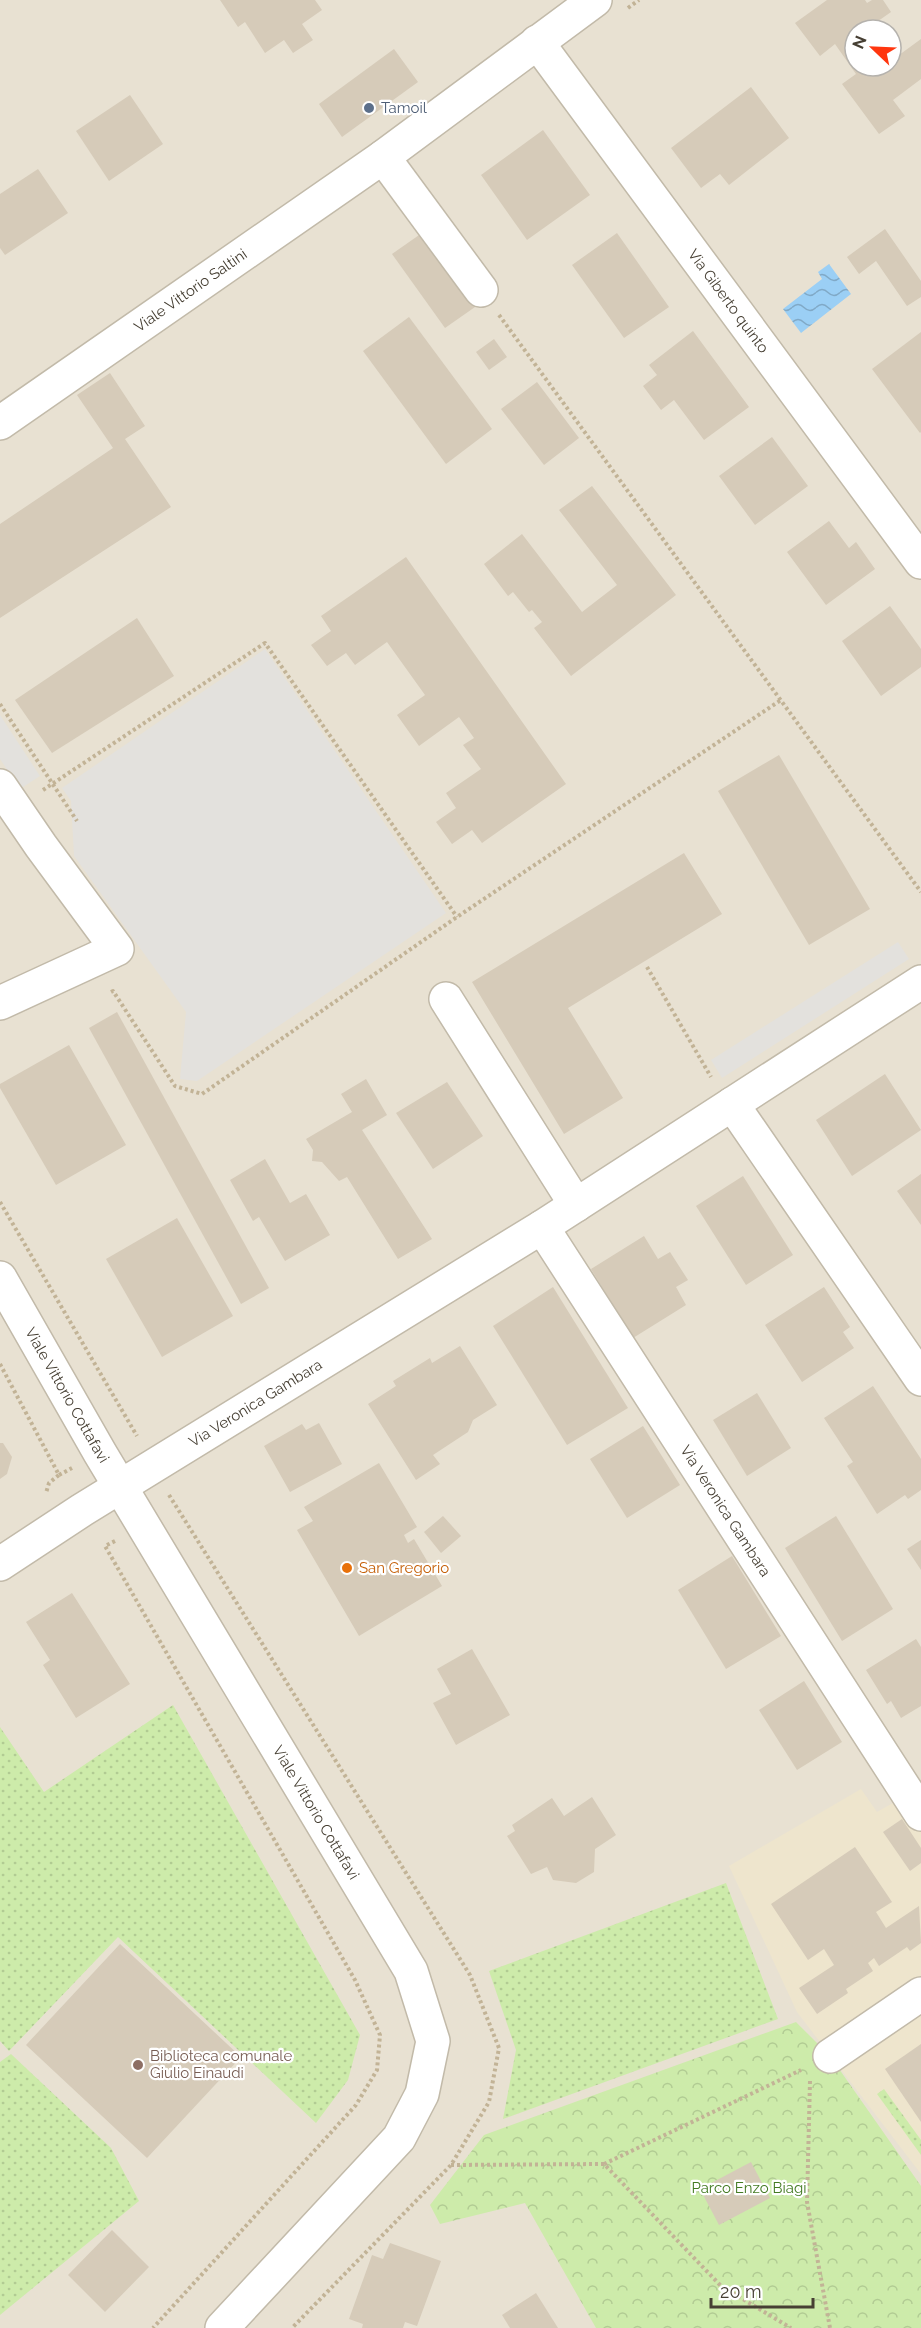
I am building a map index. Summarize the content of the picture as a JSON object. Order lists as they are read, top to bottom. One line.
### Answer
{"streets":{"street":["Viale Vittorio Saltini","Via Giberto quinto","Viale Vittorio Cottafavi","Via Veronica Gambara"]},"crossings":[["Viale Vittorio Saltini","Via Giberto quinto"],["Viale Vittorio Cottafavi","Via Veronica Gambara"]],"parks":["Parco Enzo Biagi"],"places":["Tamoil","San Gregorio","Biblioteca comunale Giulio Einaudi"],"scale_bar":"20 m","north":"top left"}
